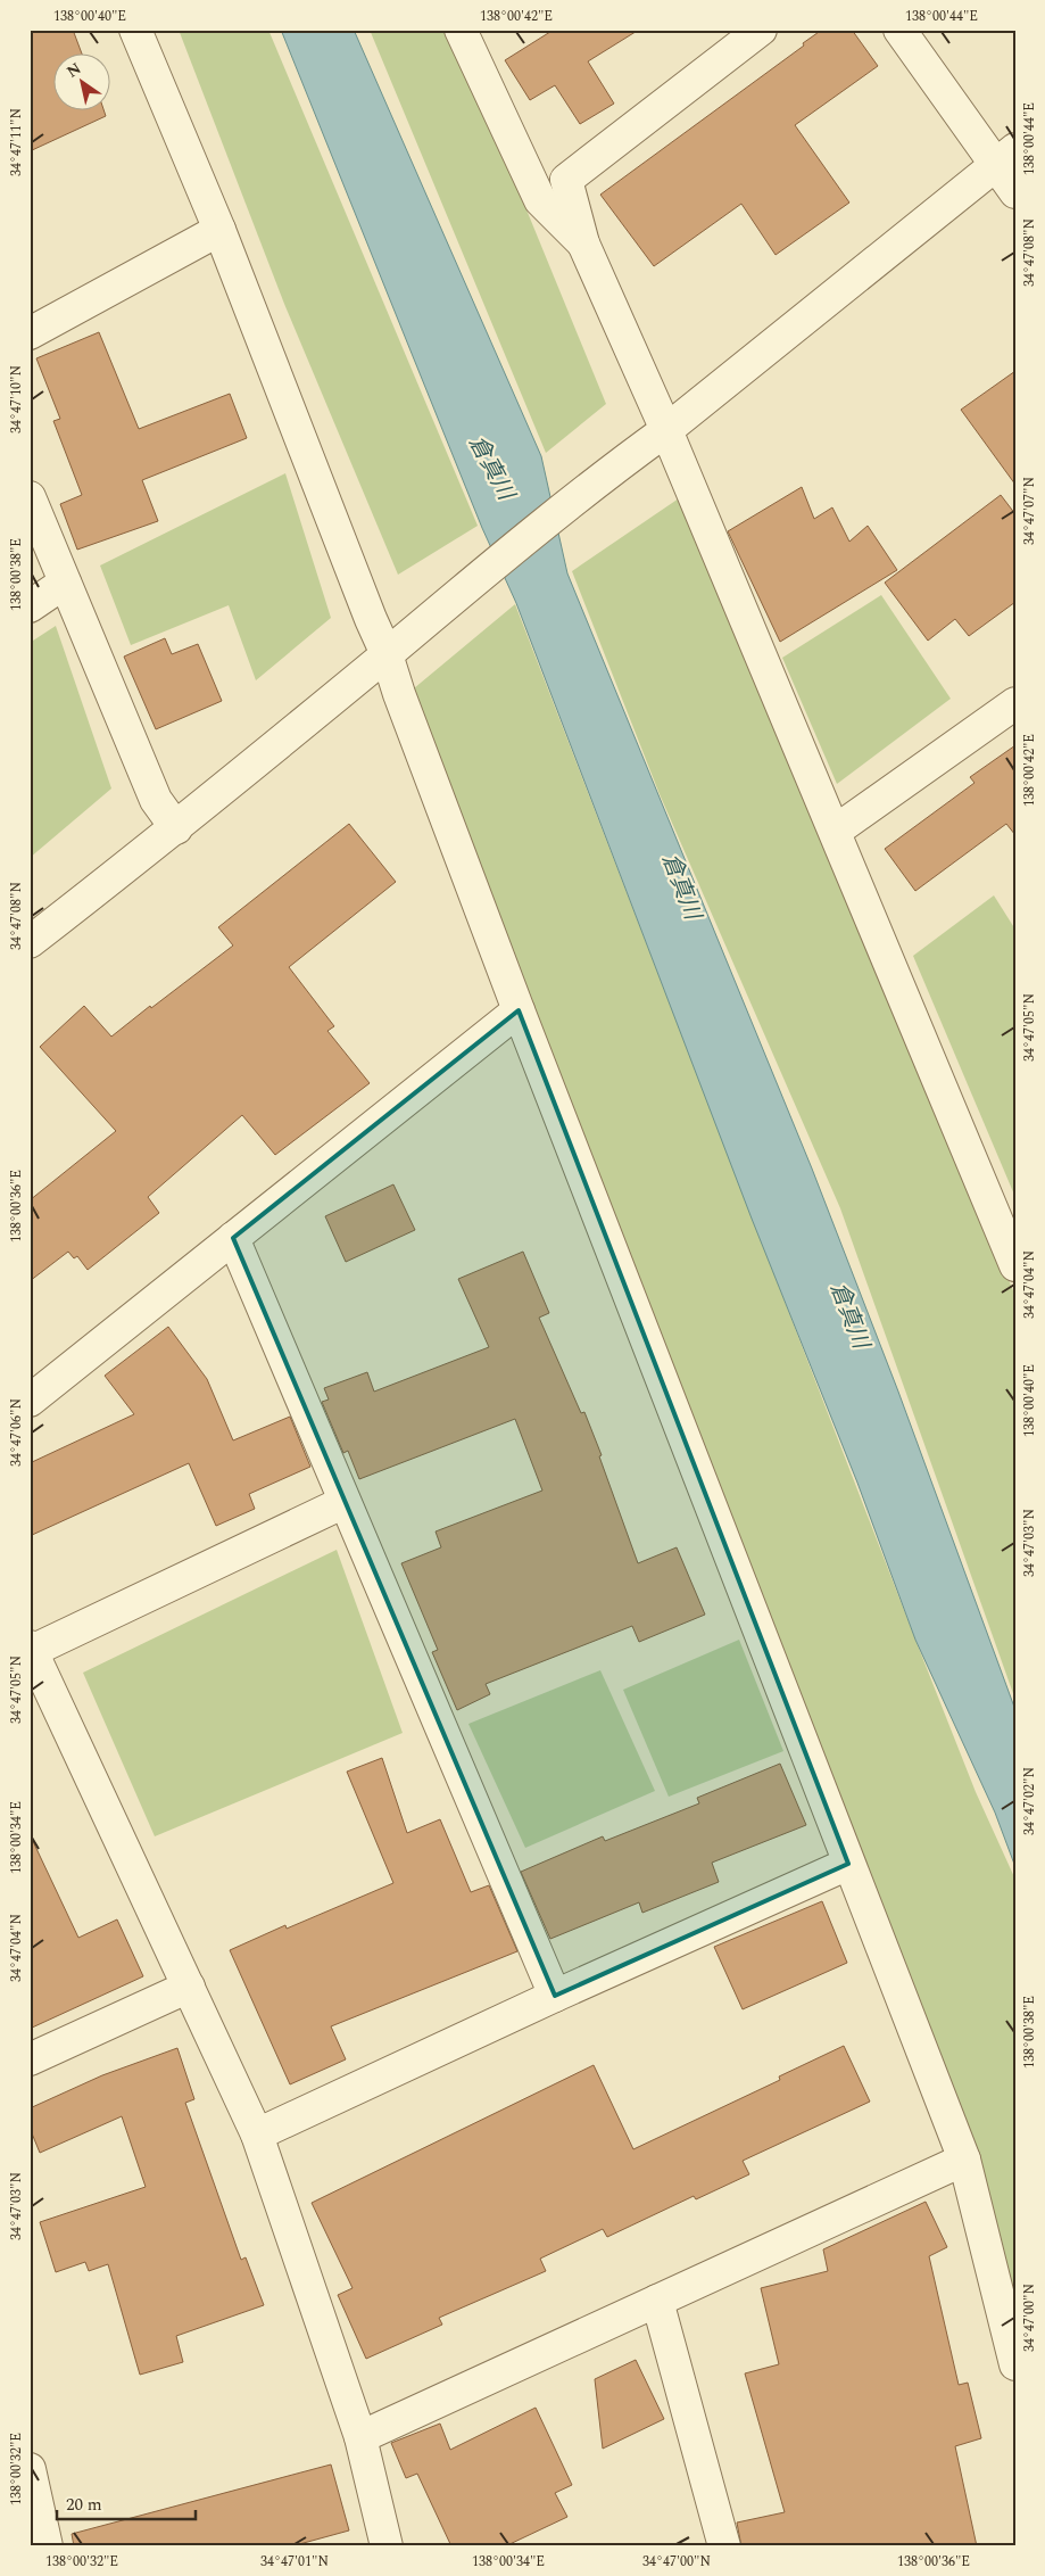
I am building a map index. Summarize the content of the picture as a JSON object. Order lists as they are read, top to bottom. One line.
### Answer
{"water":["倉真川"],"scale_bar":"20 m","north":"top left","coordinates":["138°00'40\"E","138°00'42\"E","138°00'44\"E","34°47'11\"N","34°47'08\"N","34°47'10\"N","34°47'07\"N","138°00'38\"E","34°47'05\"N","138°00'36\"E","34°47'04\"N","34°47'06\"N","34°47'03\"N","34°47'02\"N","138°00'34\"E","34°47'00\"N","138°00'32\"E","34°47'01\"N"]}
